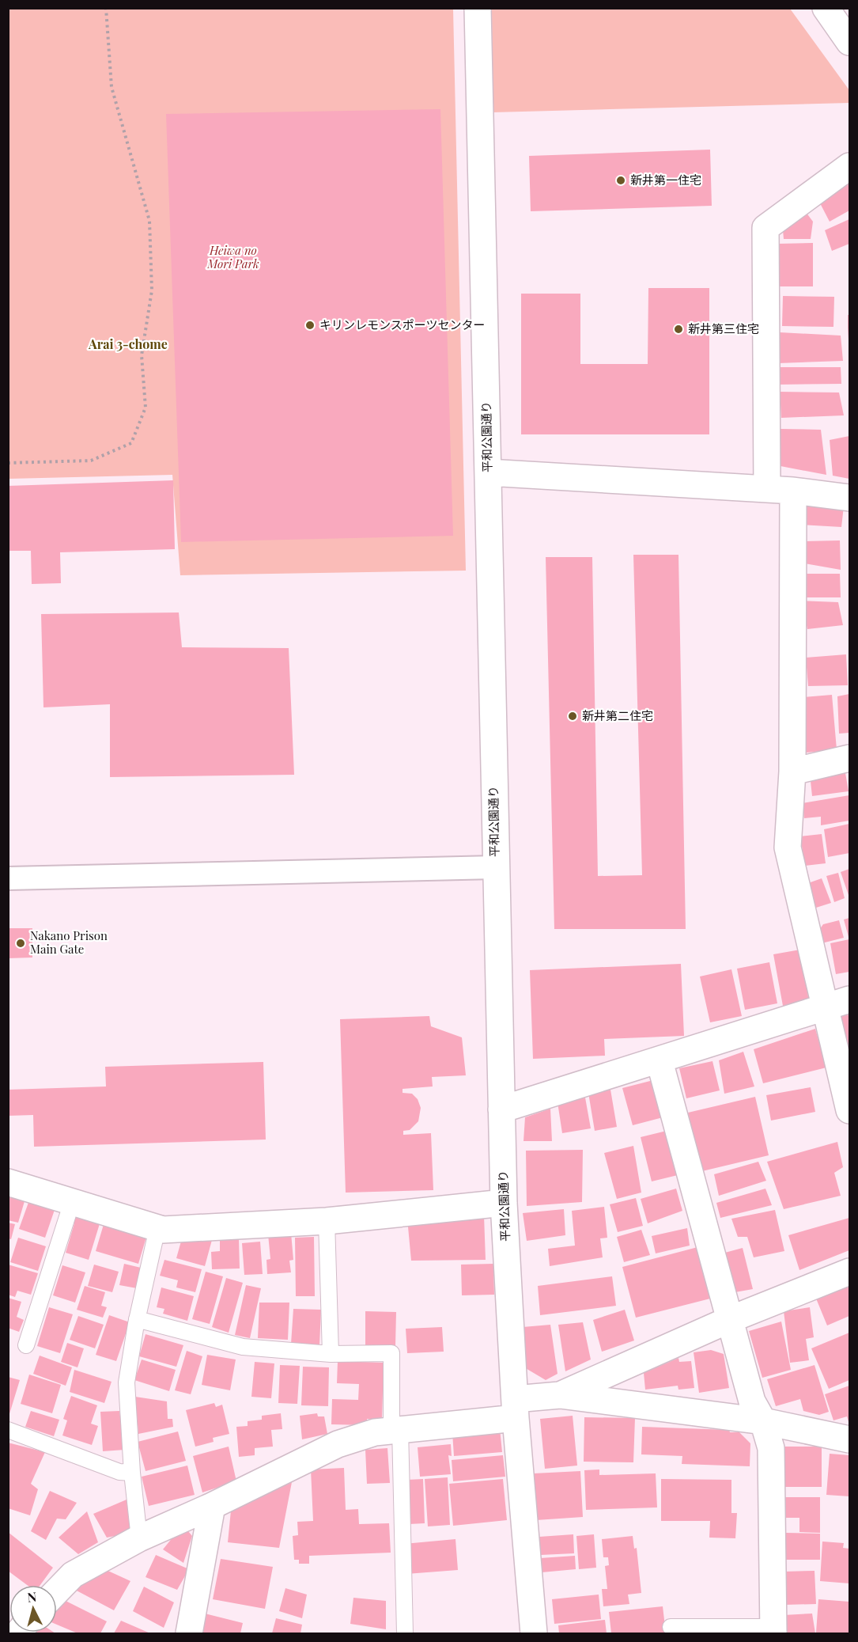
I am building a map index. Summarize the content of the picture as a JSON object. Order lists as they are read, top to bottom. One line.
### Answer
{"streets":{"street":["平和公園通り"]},"districts":["Arai 3-chome"],"parks":["Heiwa no Mori Park"],"places":["新井第一住宅","キリンレモンスポーツセンター","新井第三住宅","新井第二住宅","Nakano Prison Main Gate"],"north":"top"}
